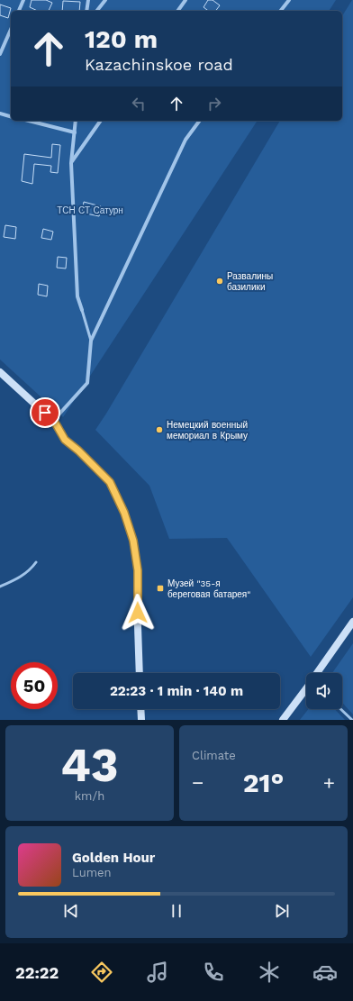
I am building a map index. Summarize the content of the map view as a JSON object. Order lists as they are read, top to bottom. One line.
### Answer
{"parks":["ТСН СТ Сатурн"],"places":{"other":["Развалины базилики","Немецкий военный мемориал в Крыму"],"transit":["Музей \"35-я береговая батарея\""]},"page":{"turn":["120 m","Kazachinskoe road"],"limit":"50","trip":"22:23 · 1 min · 140 m","tile":[["43","km/h"],"Climate"],"heat":["−","21°","+"],"song":["Golden Hour","Lumen"],"tabs":"22:22"}}
